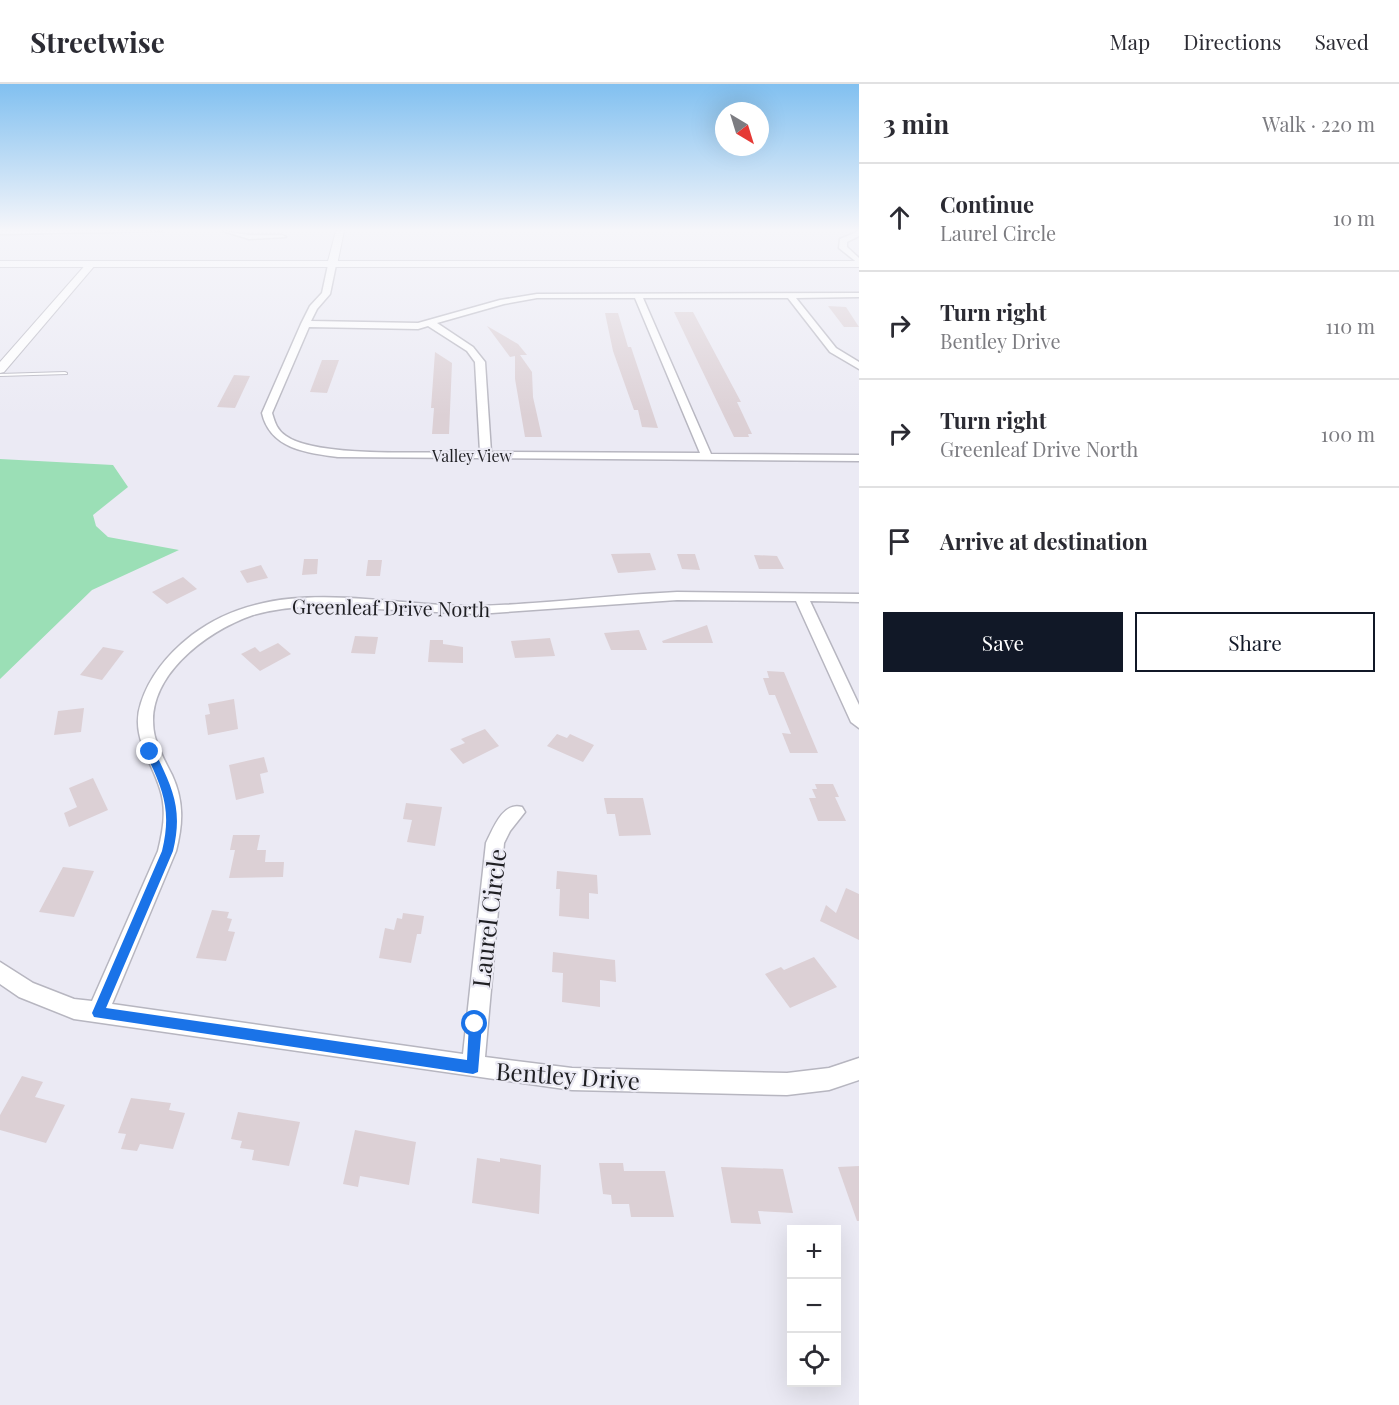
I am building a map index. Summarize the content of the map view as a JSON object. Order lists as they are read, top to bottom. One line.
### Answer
{"streets":{"street":["Valley View","Greenleaf Drive North","Laurel Circle","Bentley Drive"]},"crossings":[["Greenleaf Drive North","Bentley Drive"],["Laurel Circle","Bentley Drive"]],"north":"bottom right","page":{"header":"Streetwise","nav":["Map","Directions","Saved"],"heading":["3 min","Walk · 220 m"],"list":[["Continue","Laurel Circle","10 m"],["Turn right","Bentley Drive","110 m"],["Turn right","Greenleaf Drive North","100 m"],"Arrive at destination"],"buttons":["Save","Share"],"map_buttons":["+","−"]}}
